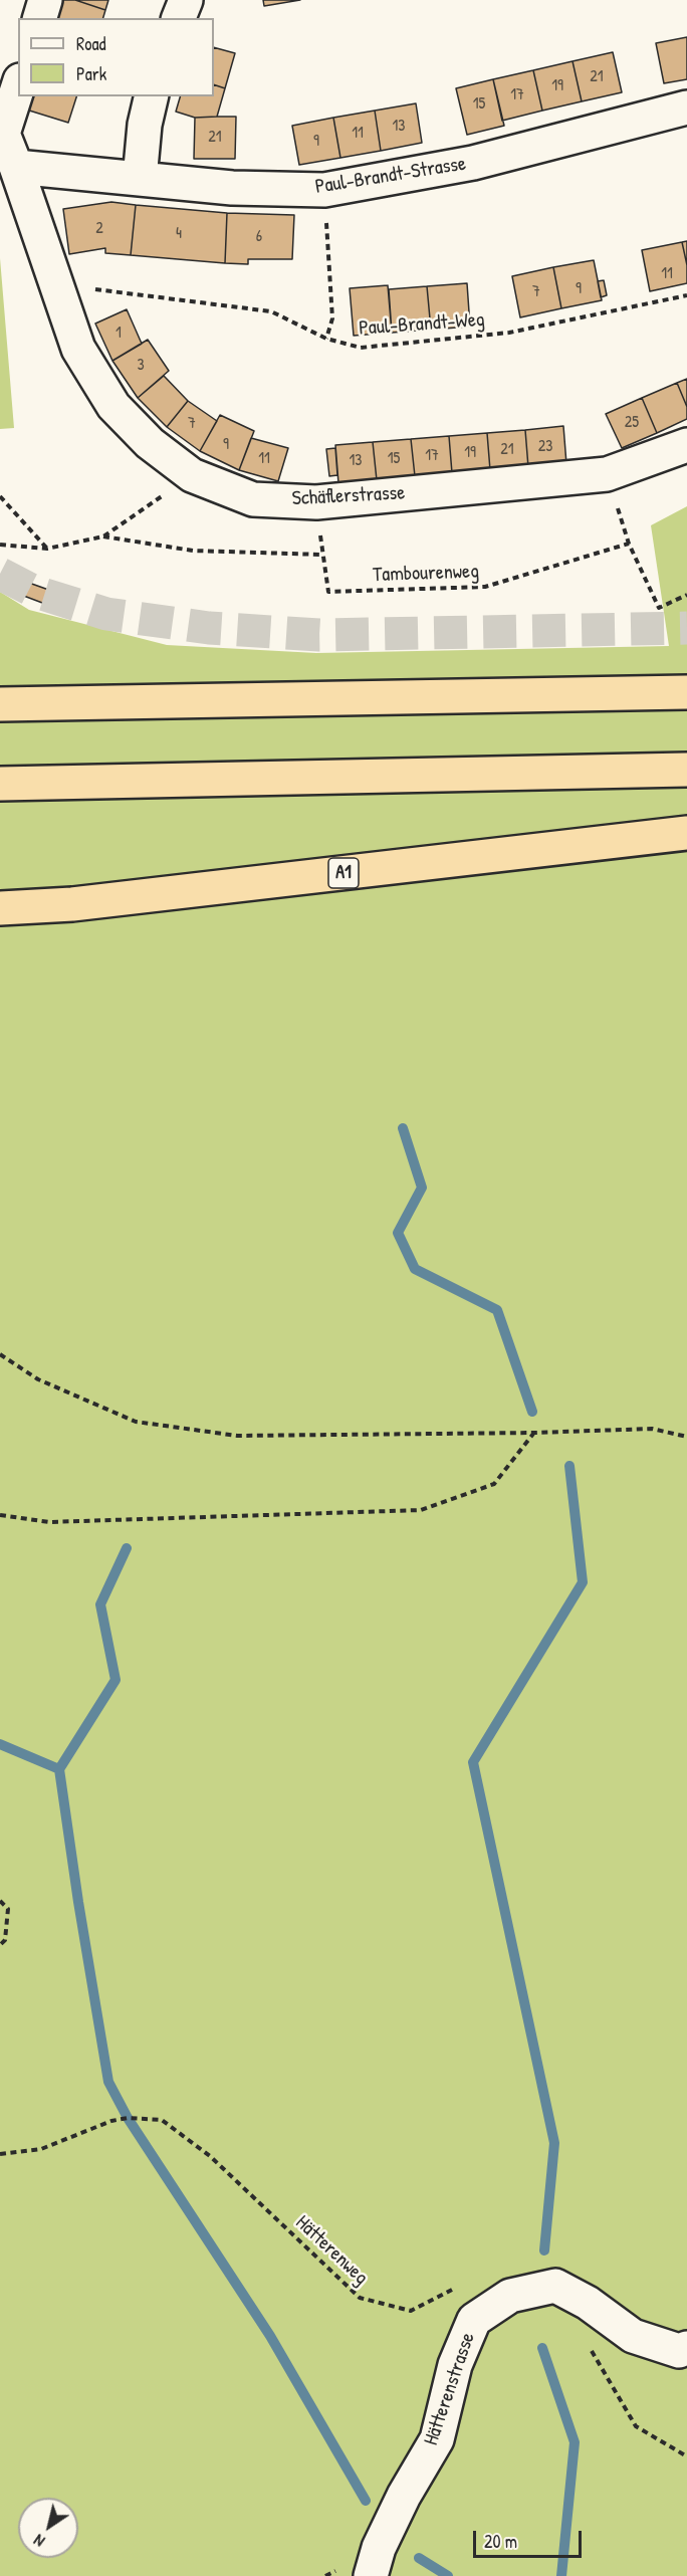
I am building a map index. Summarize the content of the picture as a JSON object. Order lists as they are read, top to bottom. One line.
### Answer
{"streets":{"highway":["A1"],"street":["Paul-Brandt-Strasse","Schäflerstrasse","Hätterenstrasse"],"path":["Paul-Brandt-Weg","Tambourenweg","Hätterenweg"]},"crossings":[["Paul-Brandt-Strasse","Schäflerstrasse"],["Paul-Brandt-Weg","Schäflerstrasse"],["Schäflerstrasse","Tambourenweg"]],"house_numbers":["21","19","17","15","13","11","21","9","2","4","6","11","9","7","1","3","25","7","9","23","21","19","17","11","15","13"],"legend":["Road","Park"],"scale_bar":"20 m","north":"bottom left"}
